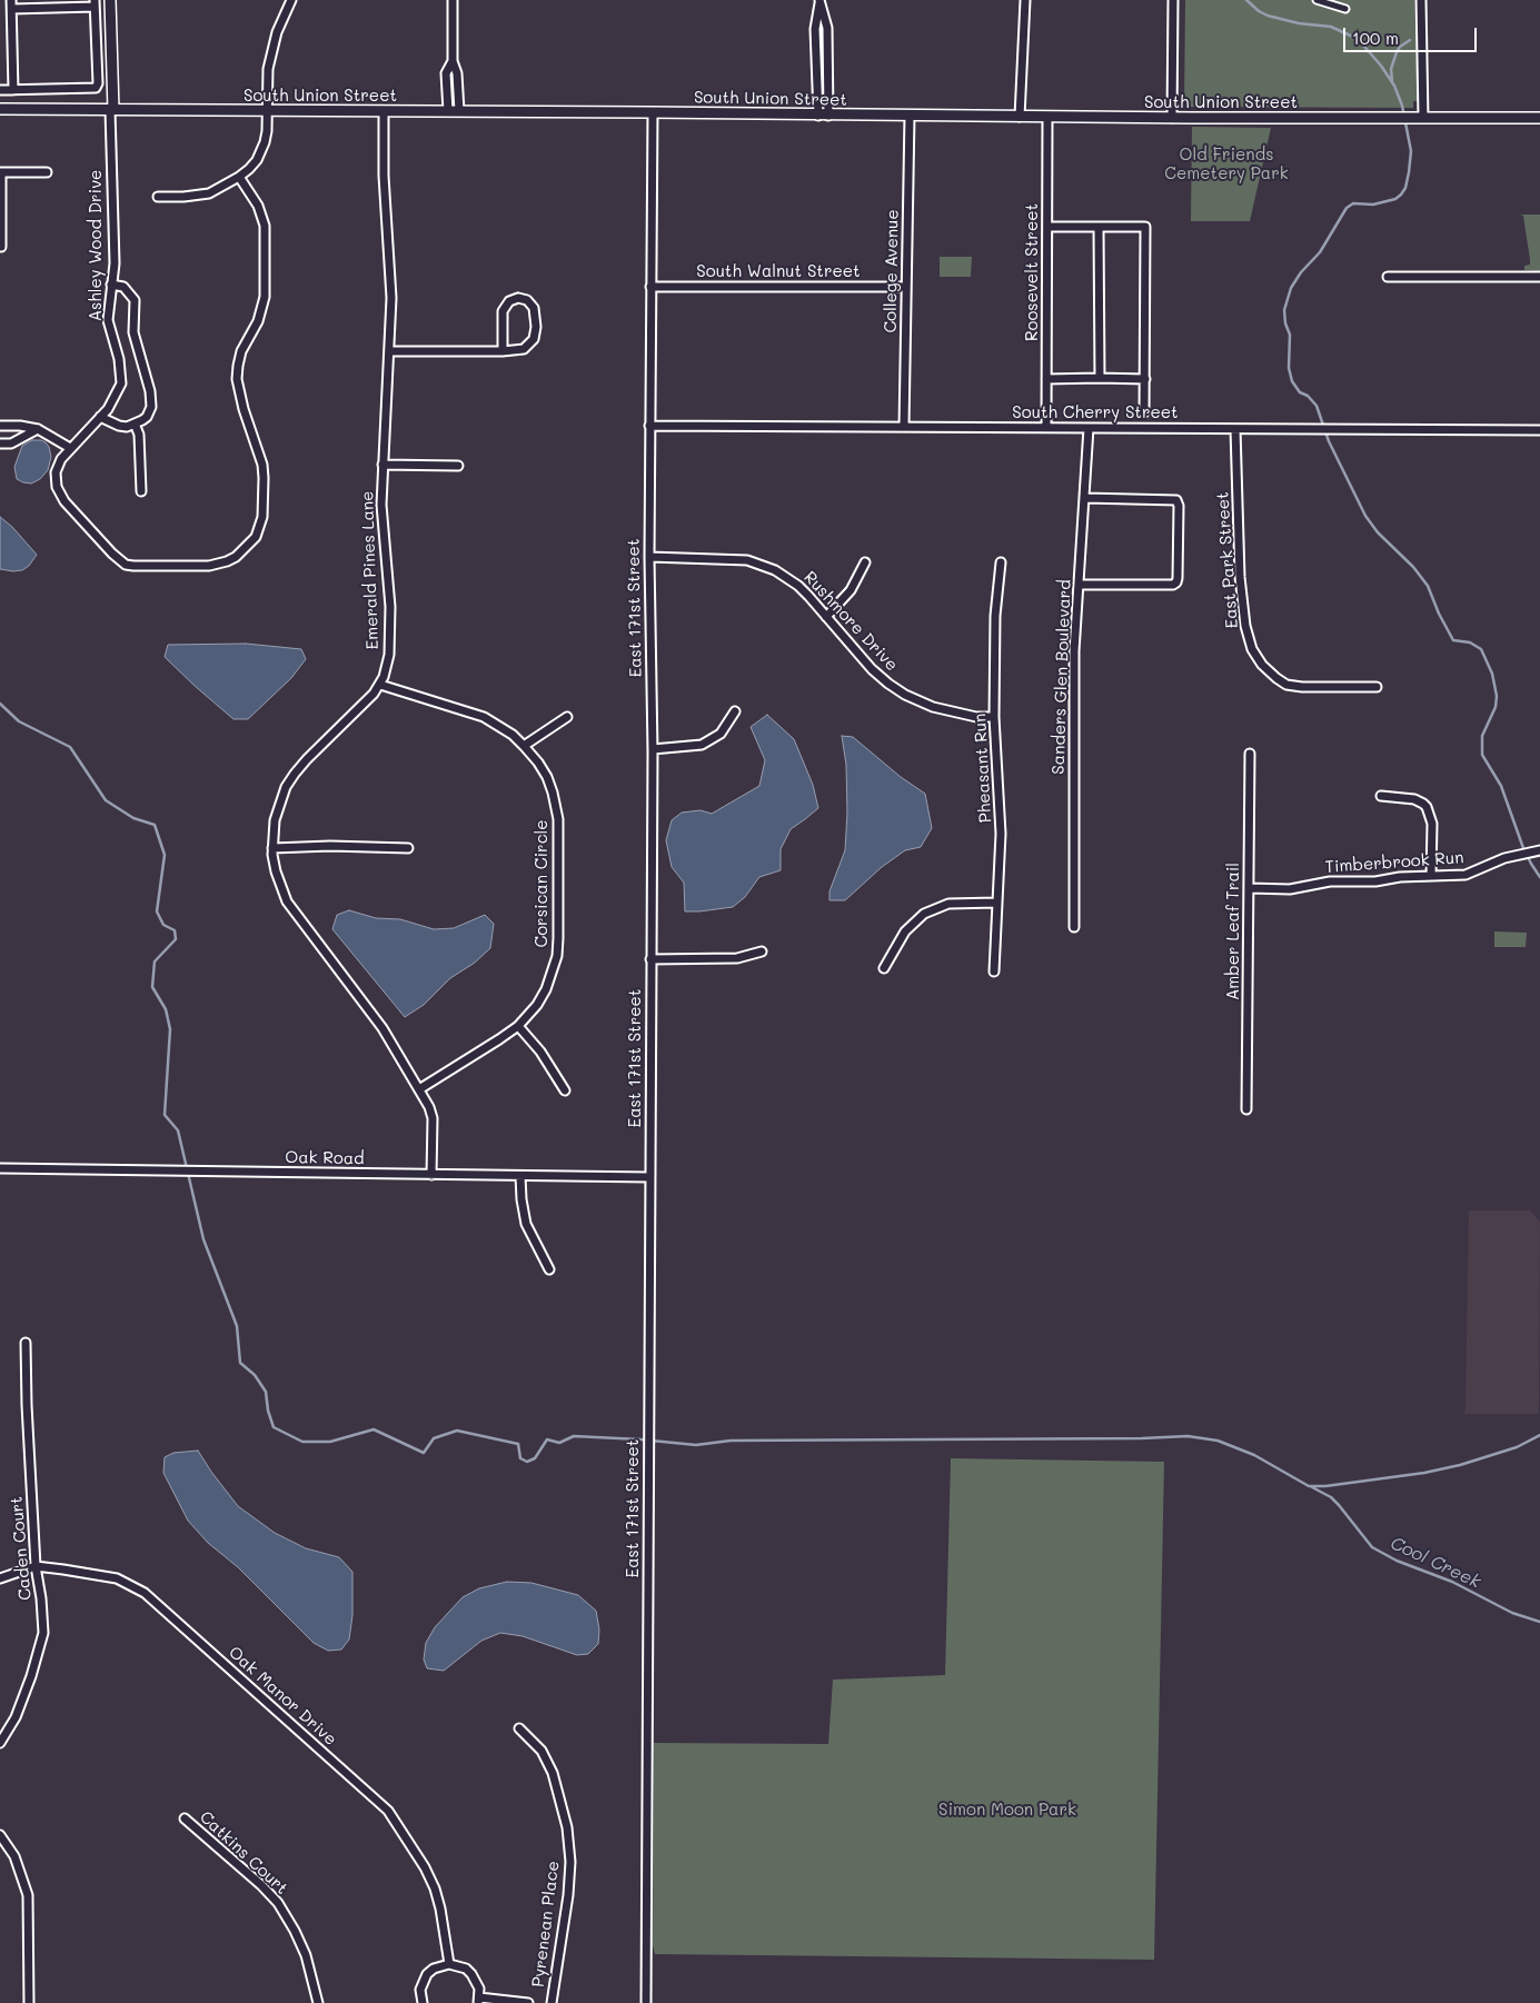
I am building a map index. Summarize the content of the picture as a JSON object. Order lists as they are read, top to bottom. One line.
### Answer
{"streets":{"street":["South Union Street","Ashley Wood Drive","South Walnut Street","College Avenue","Roosevelt Street","South Cherry Street","East Park Street","Emerald Pines Lane","East 171st Street","Rushmore Drive","Sanders Glen Boulevard","Pheasant Run","Timberbrook Run","Corsican Circle","Amber Leaf Trail","Oak Road","Caden Court","Oak Manor Drive","Catkins Court","Pyrenean Place"]},"crossings":[["South Union Street","Ashley Wood Drive"],["South Union Street","College Avenue"],["South Union Street","Roosevelt Street"],["South Union Street","Emerald Pines Lane"],["South Union Street","East 171st Street"],["South Walnut Street","College Avenue"],["South Walnut Street","East 171st Street"],["College Avenue","South Cherry Street"],["Roosevelt Street","South Cherry Street"],["South Cherry Street","East Park Street"],["South Cherry Street","East 171st Street"],["South Cherry Street","Sanders Glen Boulevard"],["Emerald Pines Lane","Corsican Circle"],["Emerald Pines Lane","Oak Road"],["East 171st Street","Rushmore Drive"],["East 171st Street","Oak Road"],["Rushmore Drive","Pheasant Run"],["Timberbrook Run","Amber Leaf Trail"],["Caden Court","Oak Manor Drive"]],"water":["Cool Creek"],"parks":["Old Friends Cemetery Park","Simon Moon Park"],"scale_bar":"100 m"}
